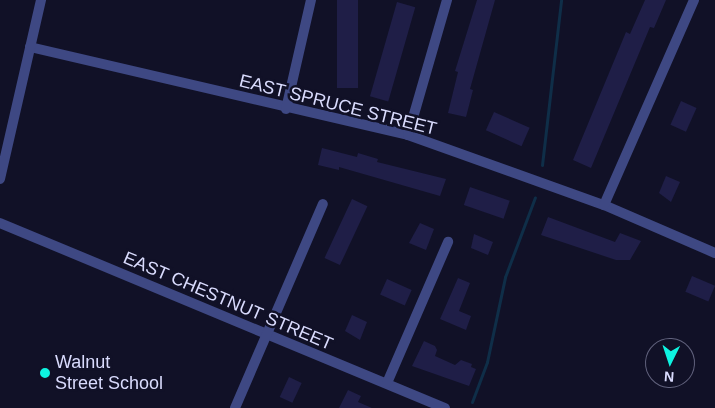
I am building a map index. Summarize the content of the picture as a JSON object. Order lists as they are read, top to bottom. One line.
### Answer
{"streets":{"street":["EAST SPRUCE STREET","EAST CHESTNUT STREET"]},"places":["Walnut Street School"],"north":"bottom"}
